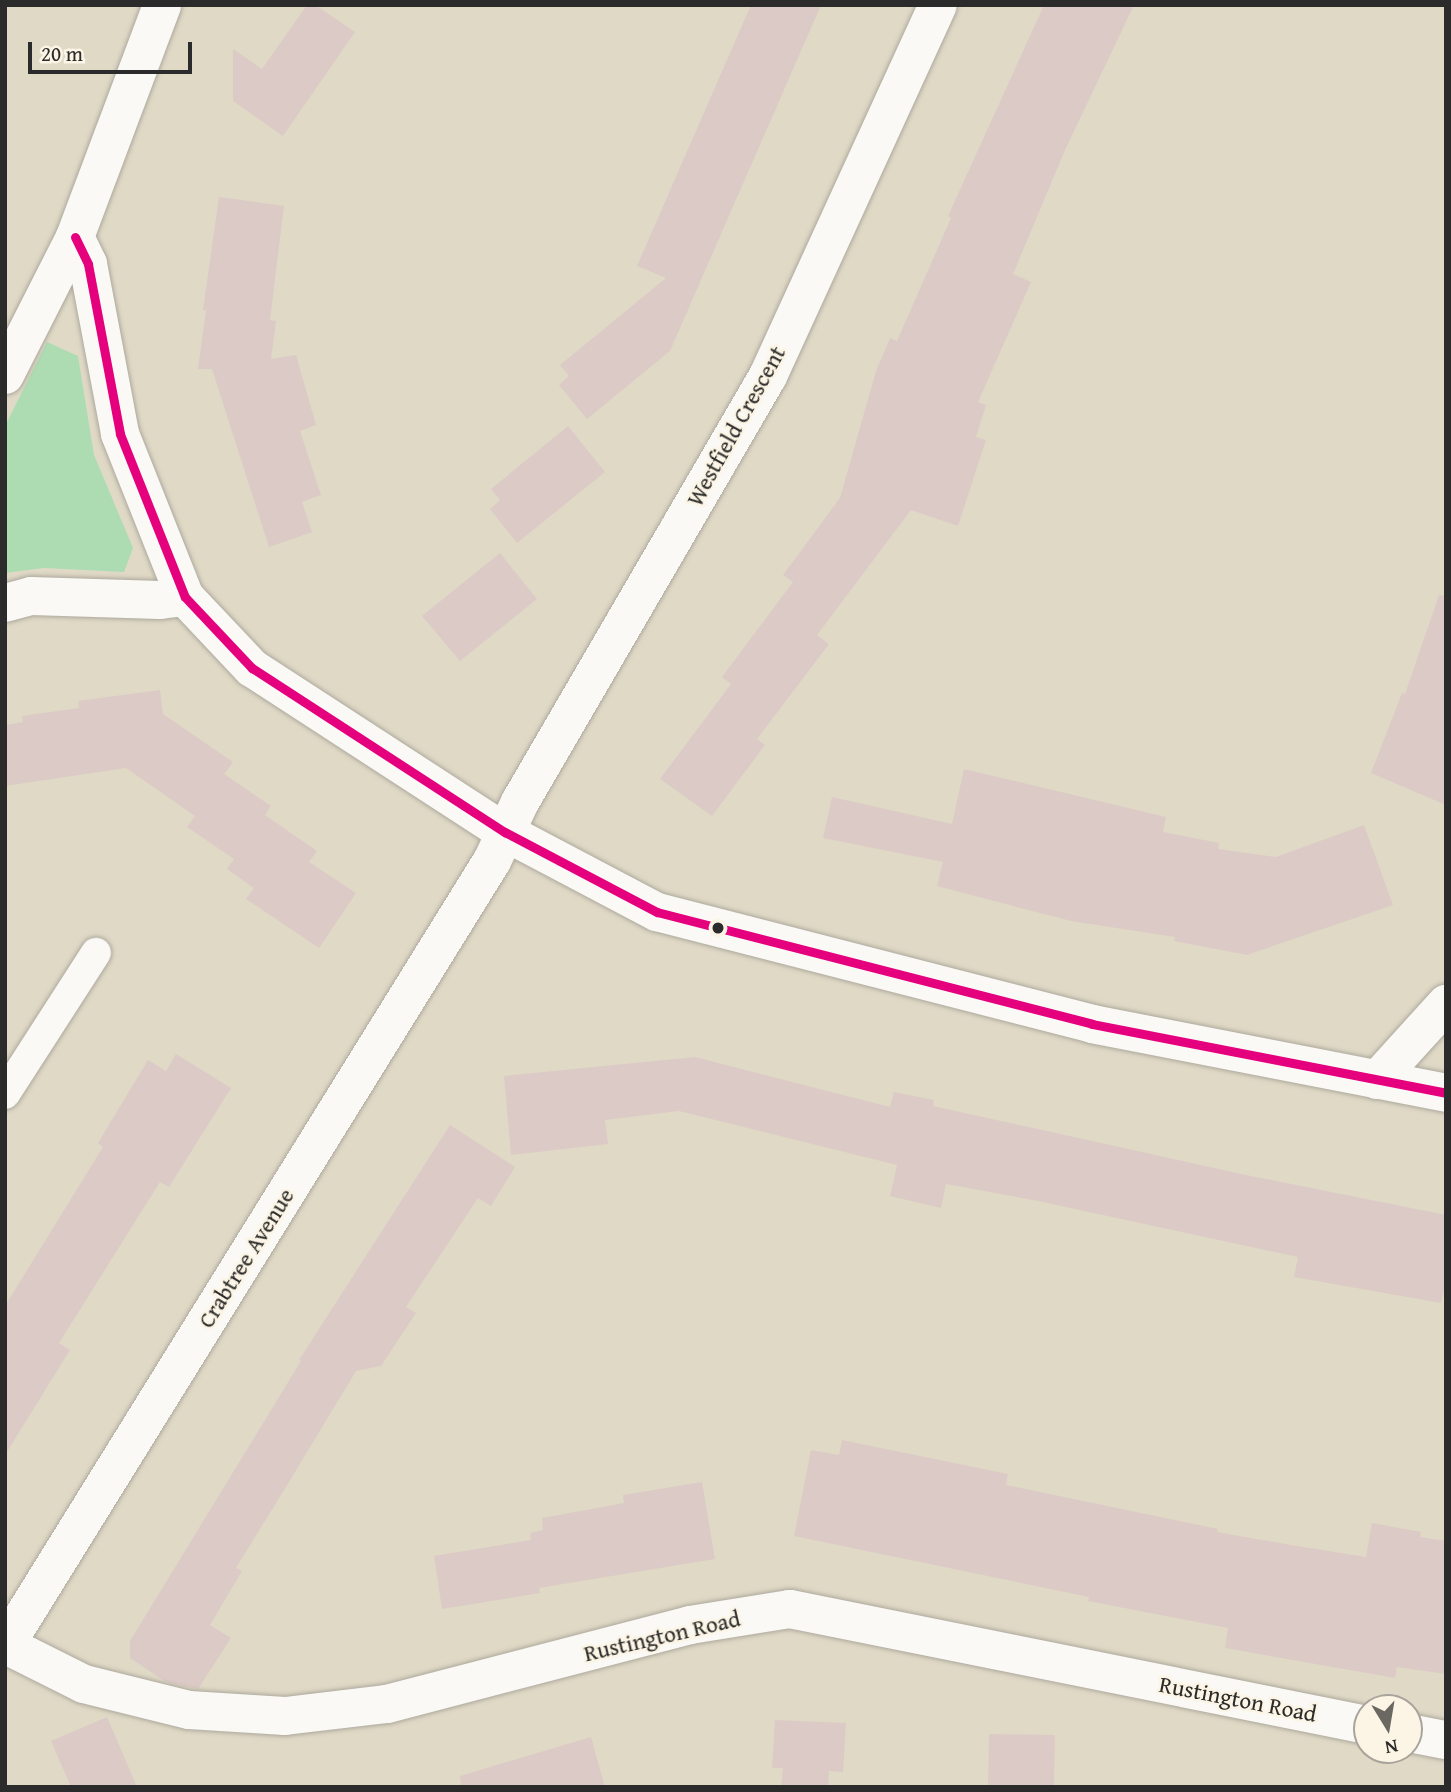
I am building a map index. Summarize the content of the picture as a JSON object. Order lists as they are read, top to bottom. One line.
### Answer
{"streets":{"street":["Westfield Crescent","Crabtree Avenue","Rustington Road"]},"crossings":[["Westfield Crescent","Crabtree Avenue"],["Crabtree Avenue","Rustington Road"]],"scale_bar":"20 m","north":"bottom"}
